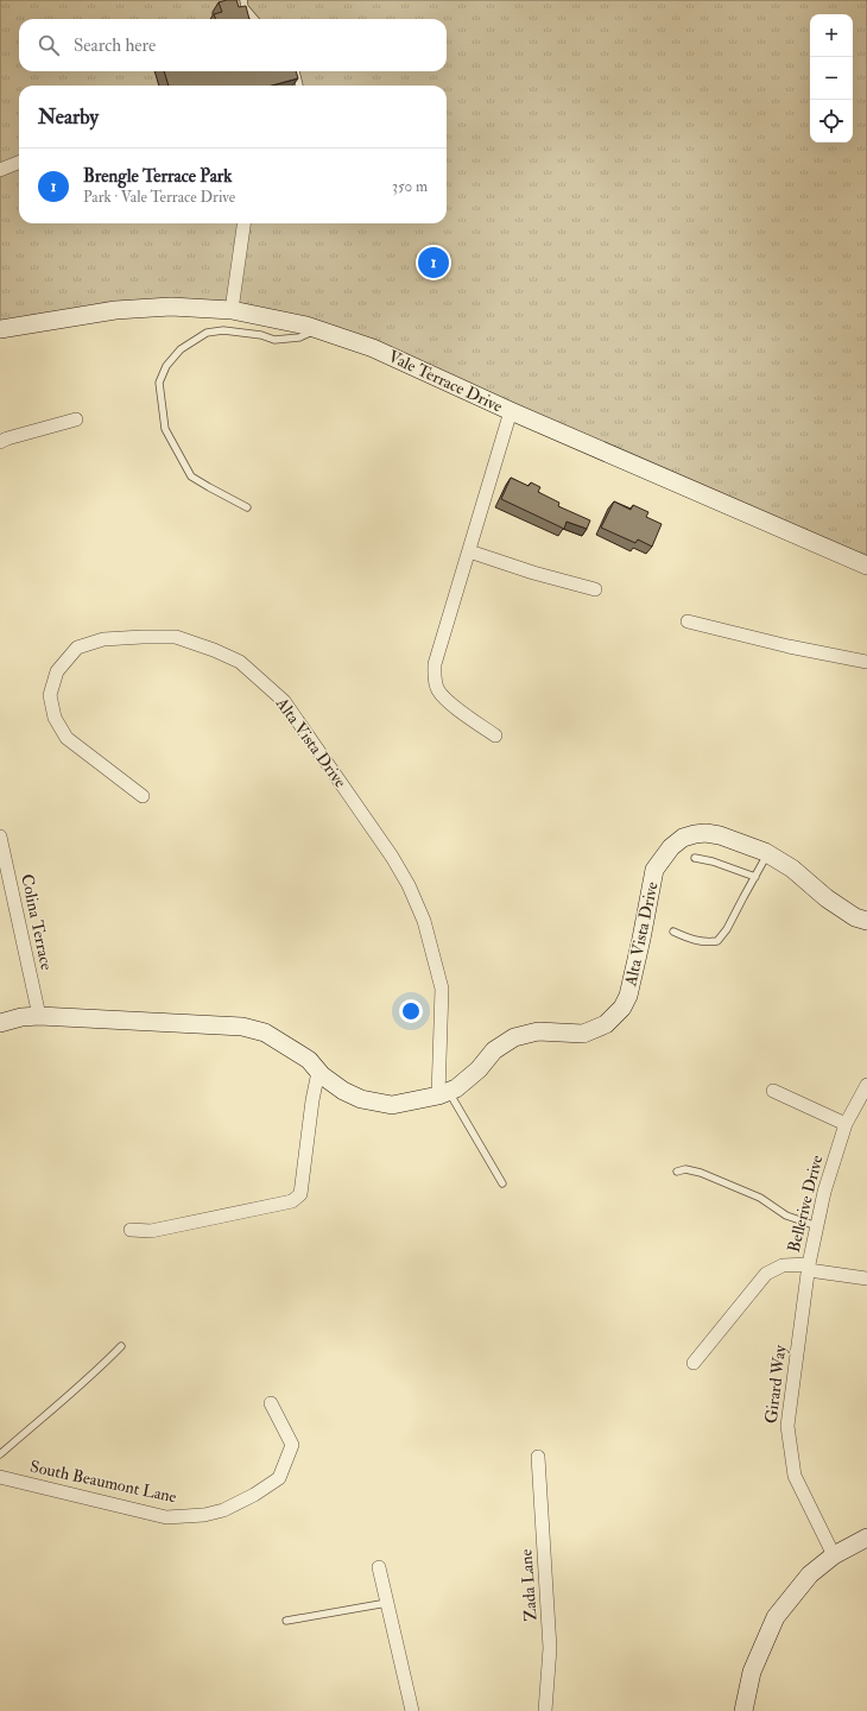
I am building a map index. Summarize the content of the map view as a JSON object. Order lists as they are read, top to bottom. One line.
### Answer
{"streets":{"street":["Vale Terrace Drive","Alta Vista Drive","Colina Terrace","Bellerive Drive","Girard Way","South Beaumont Lane","Zada Lane"]},"crossings":[["Alta Vista Drive","Colina Terrace"],["Bellerive Drive","Girard Way"]],"page":{"map_buttons":["+","−"],"search":"Search here","heading":"Nearby","list":[{"mark":"1","name":"Brengle Terrace Park","note":"Park · Vale Terrace Drive","value":"350 m"}],"pins":"1"}}
